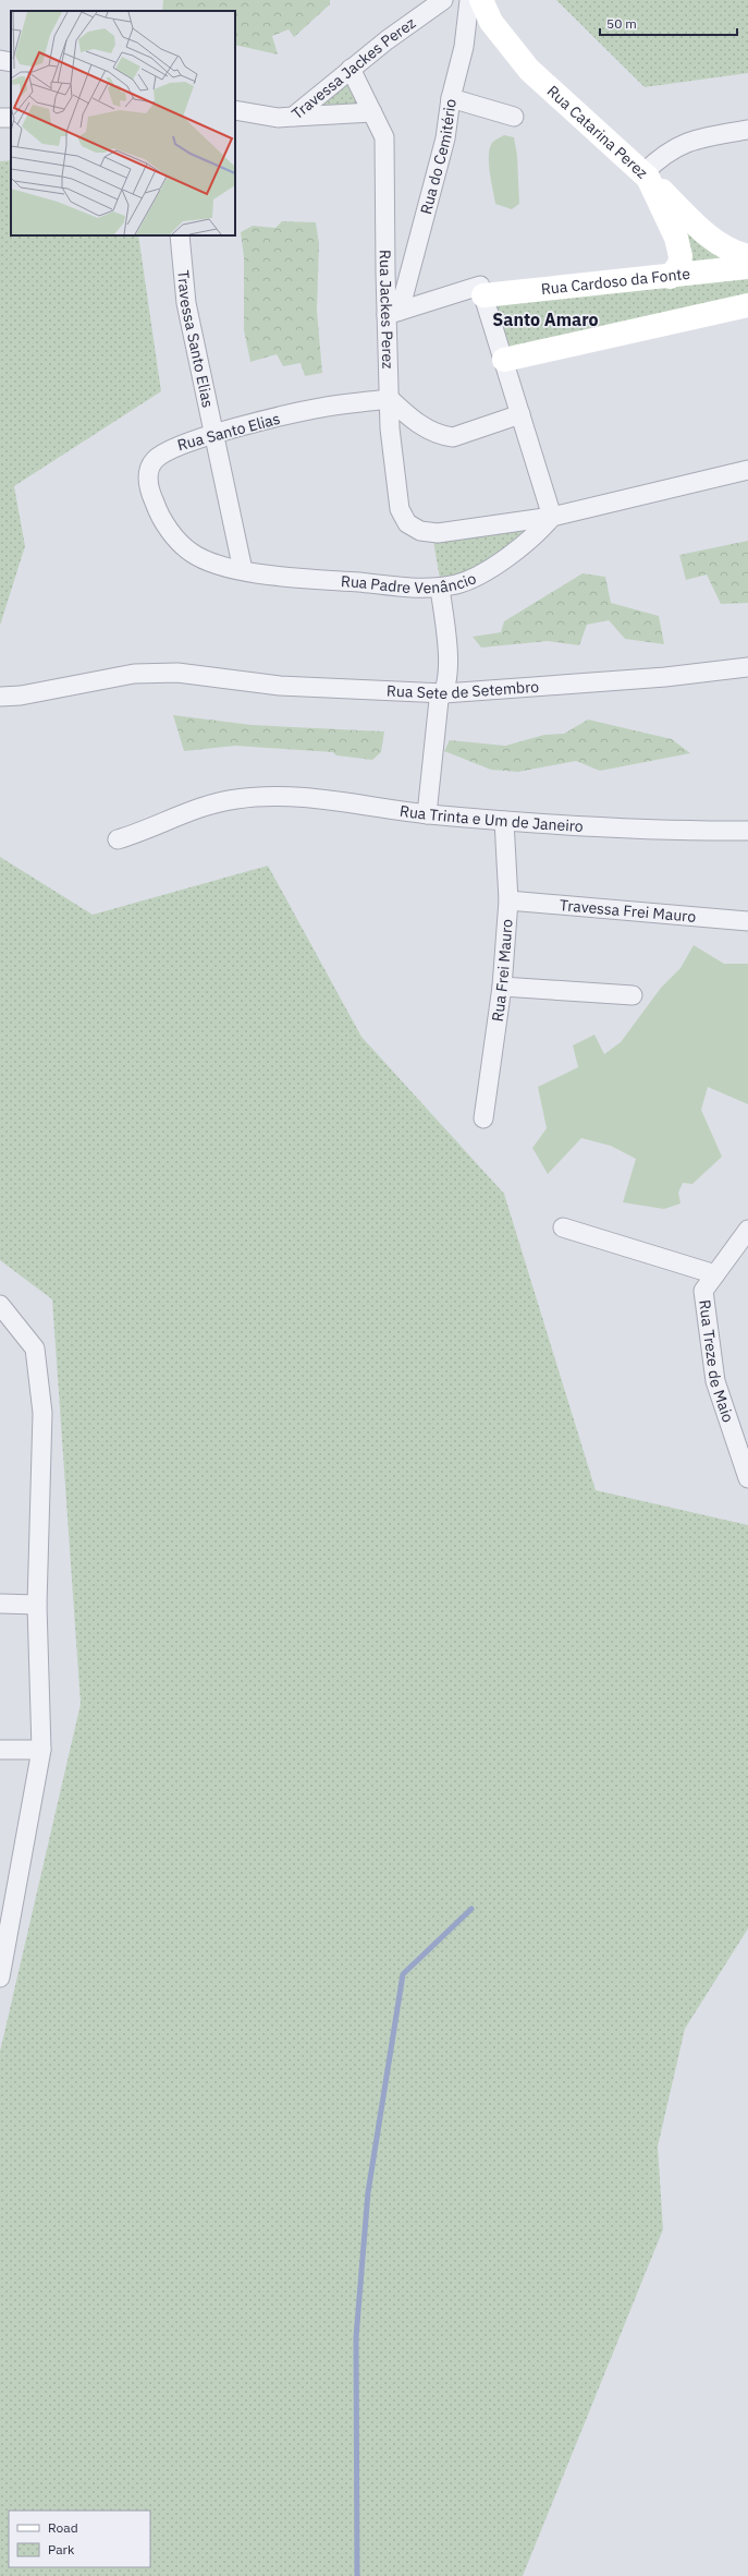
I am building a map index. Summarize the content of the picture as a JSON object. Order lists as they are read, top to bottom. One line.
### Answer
{"streets":{"main road":["Rua Catarina Perez","Rua Cardoso da Fonte"],"street":["Travessa Jackes Perez","Rua do Cemitério","Rua Jackes Perez","Travessa Santo Elias","Rua Santo Elias","Rua Padre Venâncio","Rua Sete de Setembro","Rua Trinta e Um de Janeiro","Travessa Frei Mauro","Rua Frei Mauro","Rua Treze de Maio"]},"crossings":[["Travessa Jackes Perez","Rua Jackes Perez"],["Rua Catarina Perez","Rua Cardoso da Fonte"],["Rua do Cemitério","Rua Cardoso da Fonte"],["Rua do Cemitério","Rua Jackes Perez"],["Rua Cardoso da Fonte","Rua Jackes Perez"],["Rua Jackes Perez","Rua Santo Elias"],["Rua Jackes Perez","Rua Padre Venâncio"],["Travessa Santo Elias","Rua Santo Elias"],["Travessa Santo Elias","Rua Padre Venâncio"],["Rua Santo Elias","Rua Padre Venâncio"],["Rua Trinta e Um de Janeiro","Rua Frei Mauro"],["Travessa Frei Mauro","Rua Frei Mauro"]],"districts":["Santo Amaro"],"legend":["Road","Park"],"scale_bar":"50 m"}
